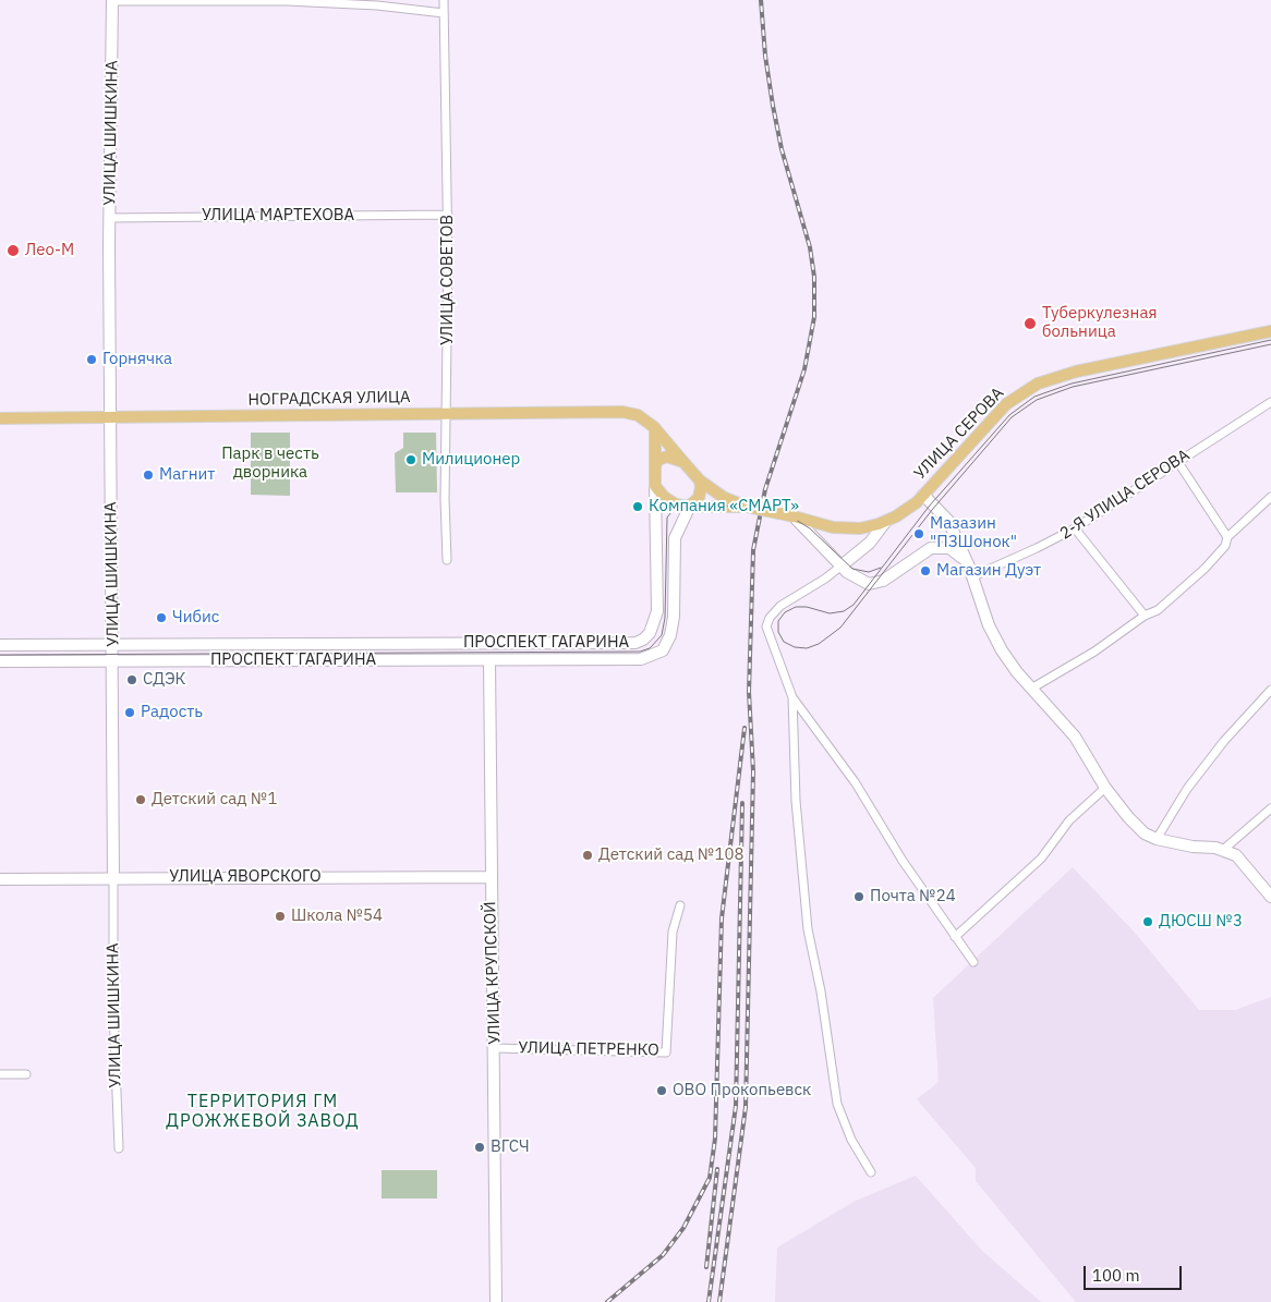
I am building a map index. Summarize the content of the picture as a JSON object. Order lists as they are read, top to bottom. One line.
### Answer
{"streets":{"main road":["УЛИЦА ШИШКИНА","НОГРАДСКАЯ УЛИЦА","УЛИЦА СЕРОВА","ПРОСПЕКТ ГАГАРИНА","УЛИЦА ЯВОРСКОГО","УЛИЦА КРУПСКОЙ"],"street":["УЛИЦА МАРТЕХОВА","УЛИЦА СОВЕТОВ","2-Я УЛИЦА СЕРОВА","УЛИЦА ПЕТРЕНКО"]},"crossings":[["УЛИЦА ШИШКИНА","УЛИЦА МАРТЕХОВА"],["УЛИЦА ШИШКИНА","НОГРАДСКАЯ УЛИЦА"],["УЛИЦА ШИШКИНА","ПРОСПЕКТ ГАГАРИНА"],["УЛИЦА ШИШКИНА","УЛИЦА ЯВОРСКОГО"],["УЛИЦА МАРТЕХОВА","УЛИЦА СОВЕТОВ"],["УЛИЦА СОВЕТОВ","НОГРАДСКАЯ УЛИЦА"],["НОГРАДСКАЯ УЛИЦА","ПРОСПЕКТ ГАГАРИНА"],["ПРОСПЕКТ ГАГАРИНА","УЛИЦА КРУПСКОЙ"],["УЛИЦА ЯВОРСКОГО","УЛИЦА КРУПСКОЙ"],["УЛИЦА КРУПСКОЙ","УЛИЦА ПЕТРЕНКО"]],"districts":["ТЕРРИТОРИЯ ГМ ДРОЖЖЕВОЙ ЗАВОД"],"parks":["Парк в честь дворника"],"places":["Лео-М","Туберкулезная больница","Горнячка","Милиционер","Магнит","Компания «СМАРТ»","Мазазин \"ПЗШонок\"","Магазин Дуэт","Чибис","СДЭК","Радость","Детский сад №1","Детский сад №108","Почта №24","Школа №54","ДЮСШ №3","ОВО Прокопьевск","ВГСЧ"],"scale_bar":"100 m"}
